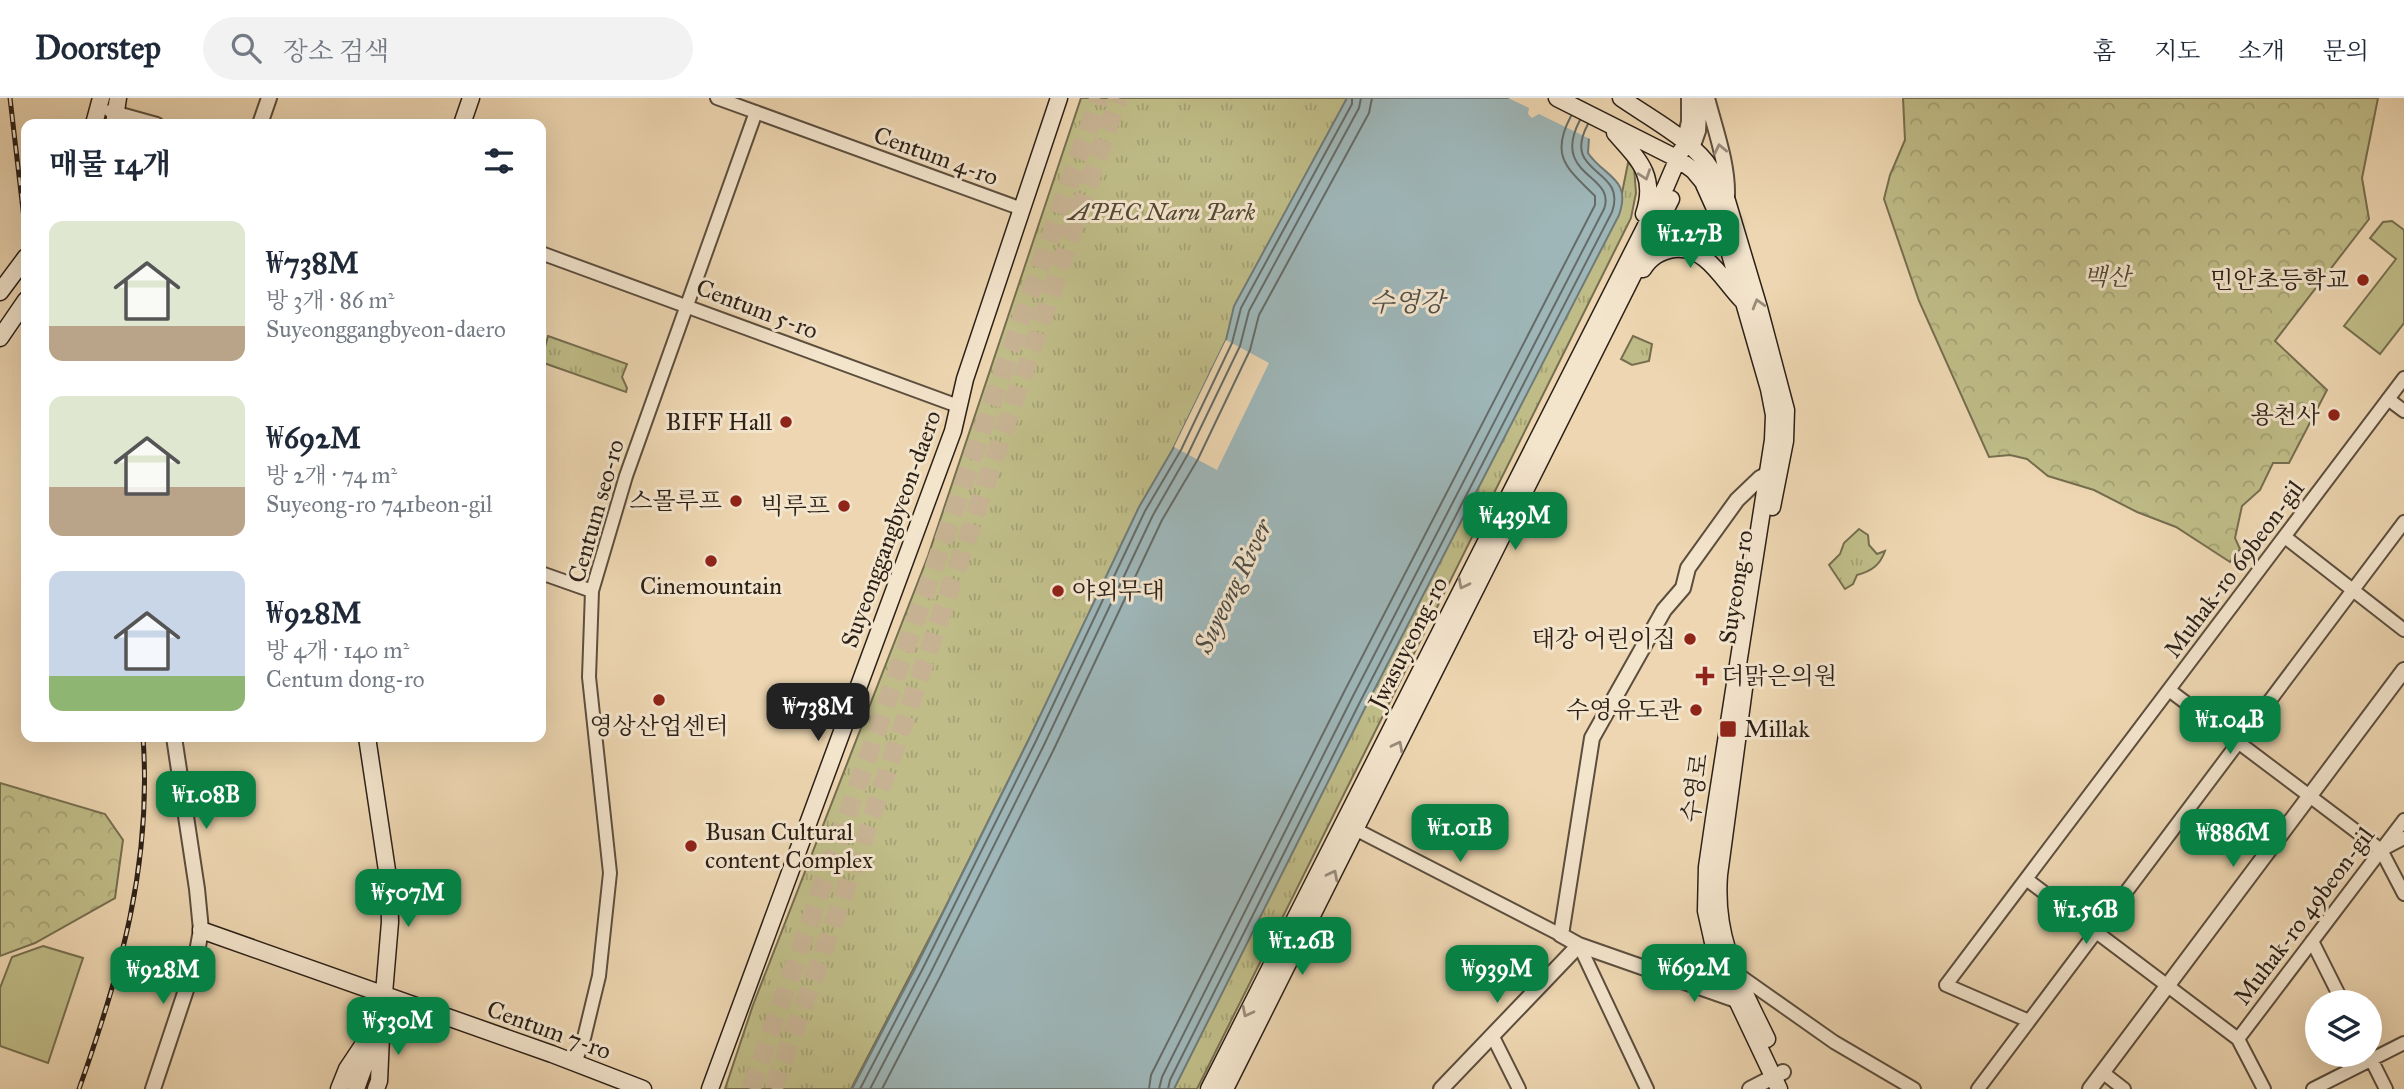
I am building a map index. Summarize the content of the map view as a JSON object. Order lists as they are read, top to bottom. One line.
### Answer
{"streets":{"main road":["Suyeonggangbyeon-daero","Suyeong-ro","Jwasuyeong-ro","Centum 7-ro"],"street":["Centum 4-ro","Centum 5-ro","Centum seo-ro","Muhak-ro 69beon-gil","Muhak-ro 49beon-gil"]},"crossings":[["Centum 4-ro","Centum seo-ro"],["Centum 4-ro","Suyeonggangbyeon-daero"],["Centum 5-ro","Centum seo-ro"],["Centum 5-ro","Suyeonggangbyeon-daero"],["Centum seo-ro","Centum 7-ro"],["Suyeong-ro","Jwasuyeong-ro"]],"water":["수영강","Suyeong River"],"parks":["APEC Naru Park","백산"],"places":{"other":["민안초등학교","용천사","BIFF Hall","스몰루프","빅루프","Cinemountain","야외무대","태강 어린이집","영상산업센터","수영유도관","Busan Cultural content Complex"],"health":["더맑은의원"],"transit":["Millak"]},"page":{"header":"Doorstep","search":"장소 검색","nav":["홈","지도","소개","문의"],"heading":"매물 14개","list":[{"name":"₩738M","note":"방 3개 · 86 m² · Suyeonggangbyeon-daero"},{"name":"₩692M","note":"방 2개 · 74 m² · Suyeong-ro 741beon-gil"},{"name":"₩928M","note":"방 4개 · 140 m² · Centum dong-ro"}],"price":["₩1.27B","₩439M","₩738M","₩1.04B","₩1.08B","₩1.01B","₩886M","₩507M","₩1.56B","₩1.26B","₩692M","₩939M","₩928M","₩530M"]}}
